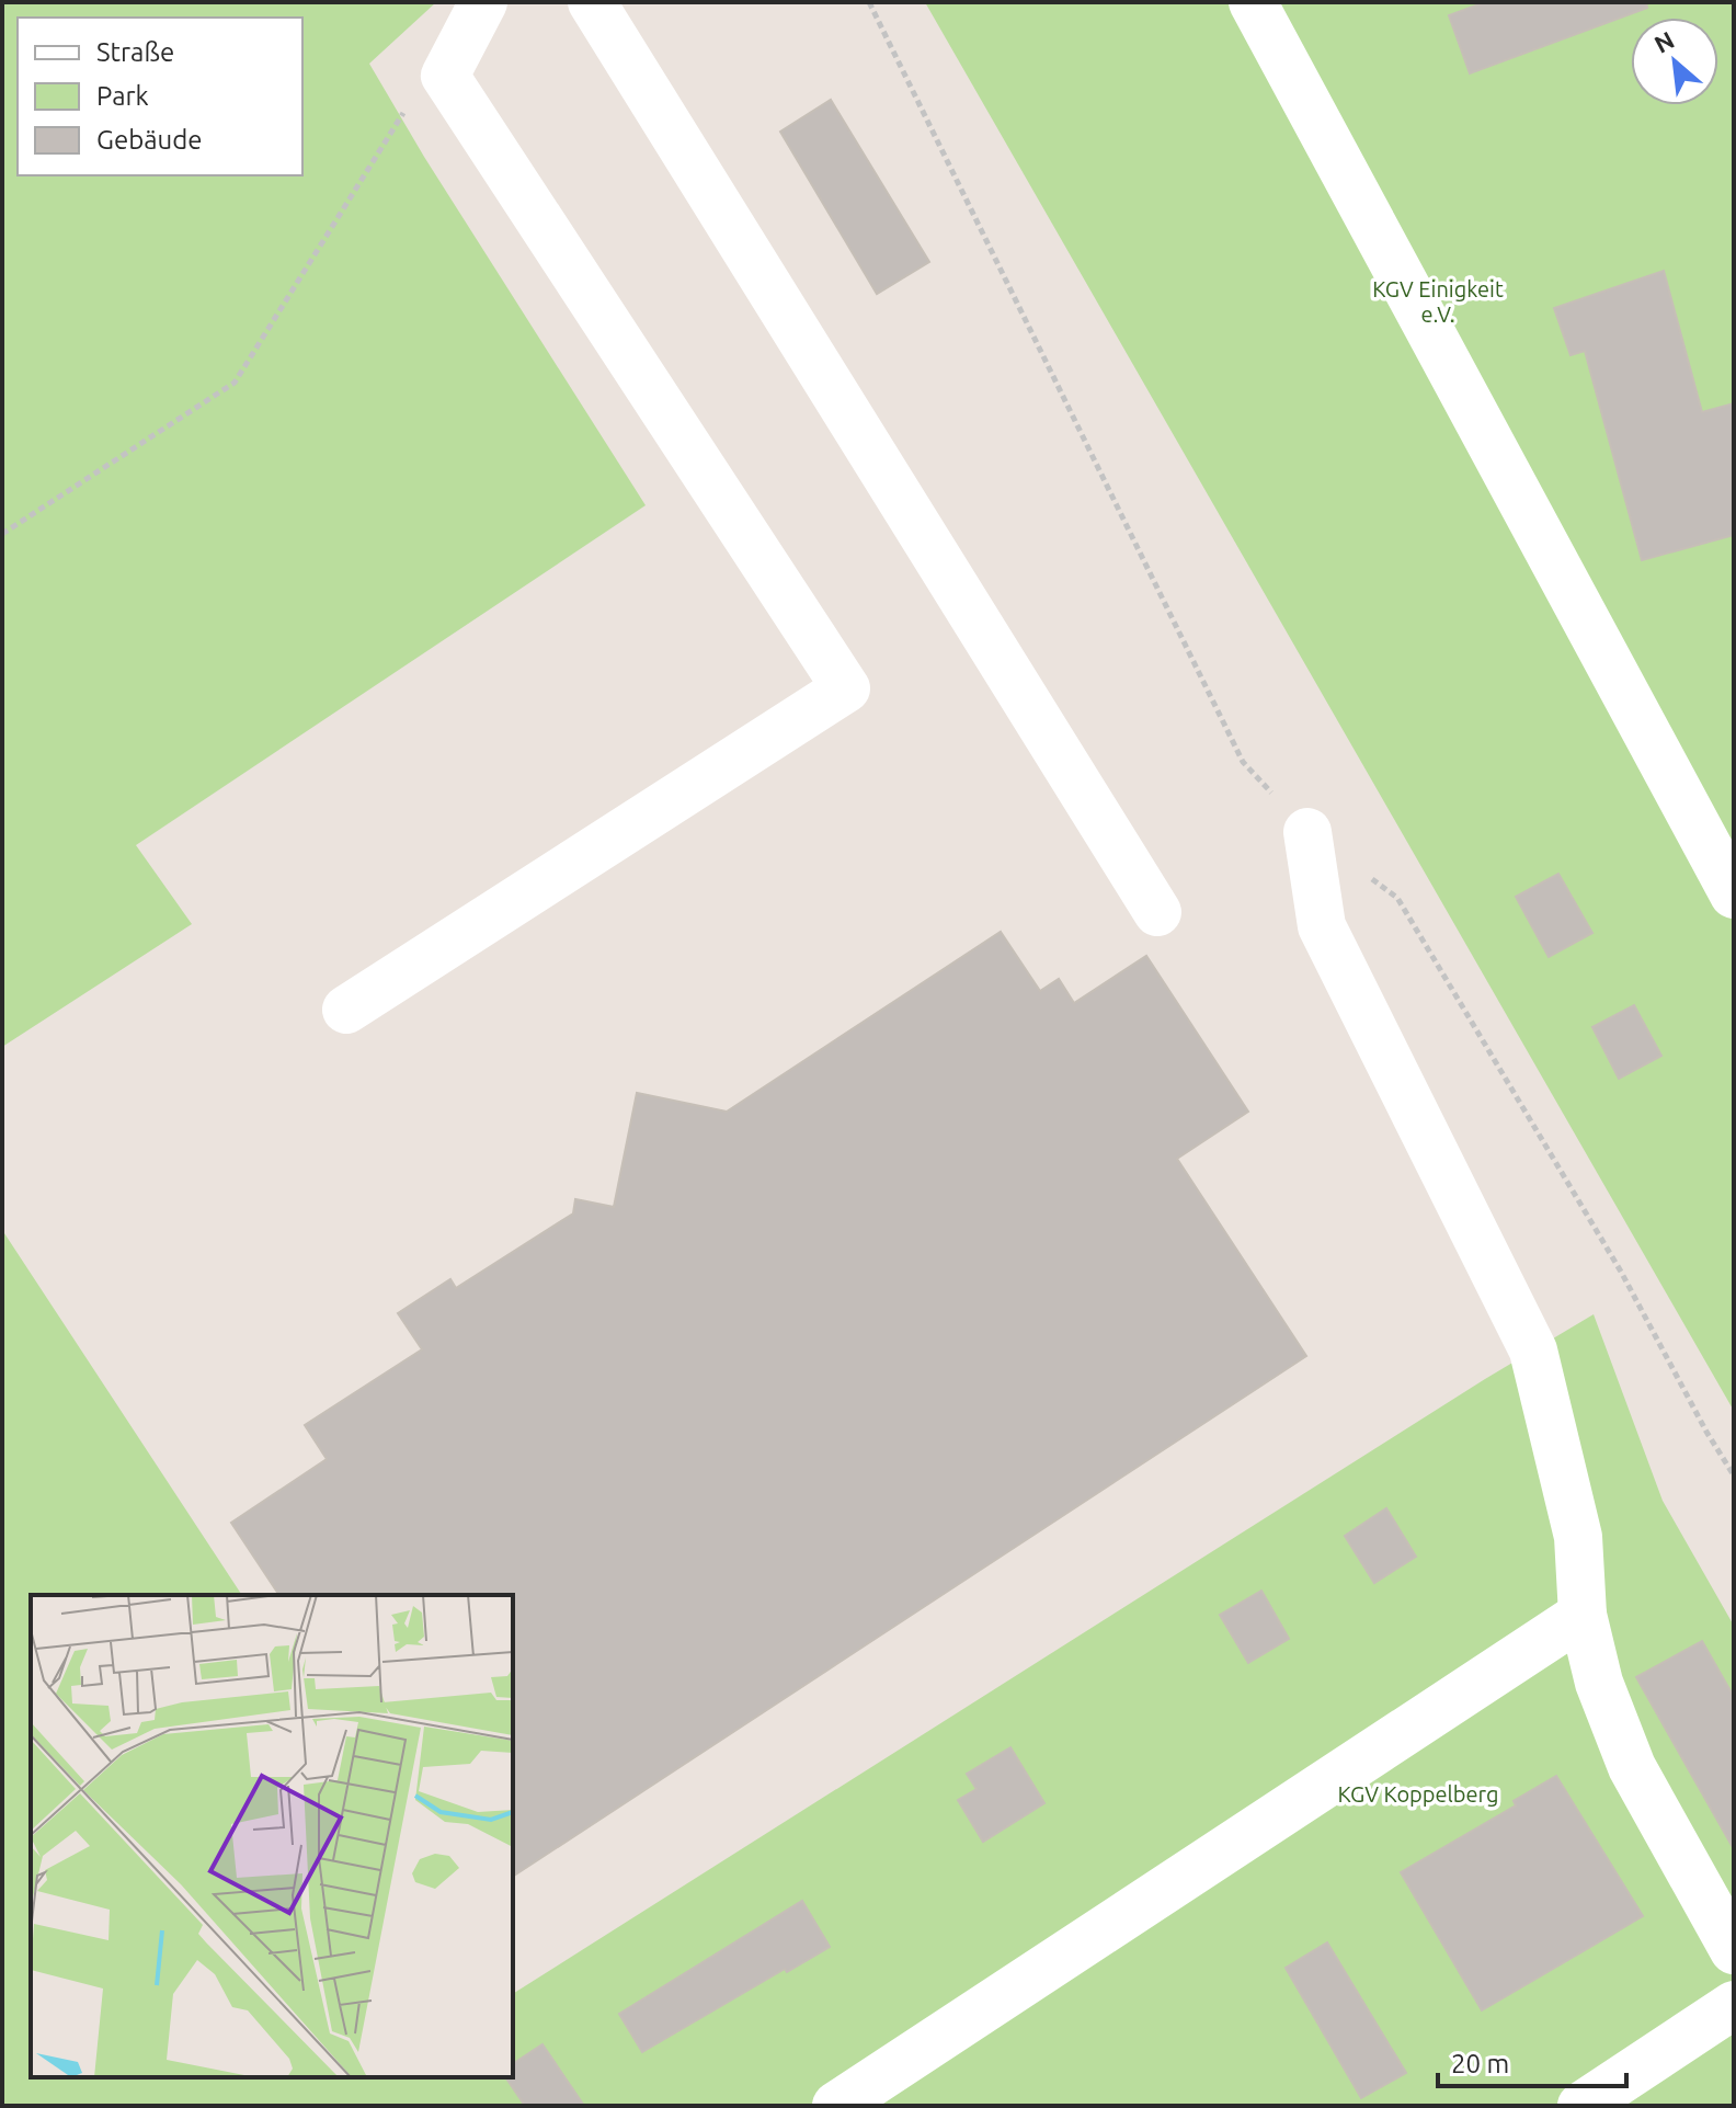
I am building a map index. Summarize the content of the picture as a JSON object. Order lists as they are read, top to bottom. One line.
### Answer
{"parks":["KGV Einigkeit e.V.","KGV Koppelberg"],"legend":["Straße","Park","Gebäude"],"scale_bar":"20 m","north":"top left"}
